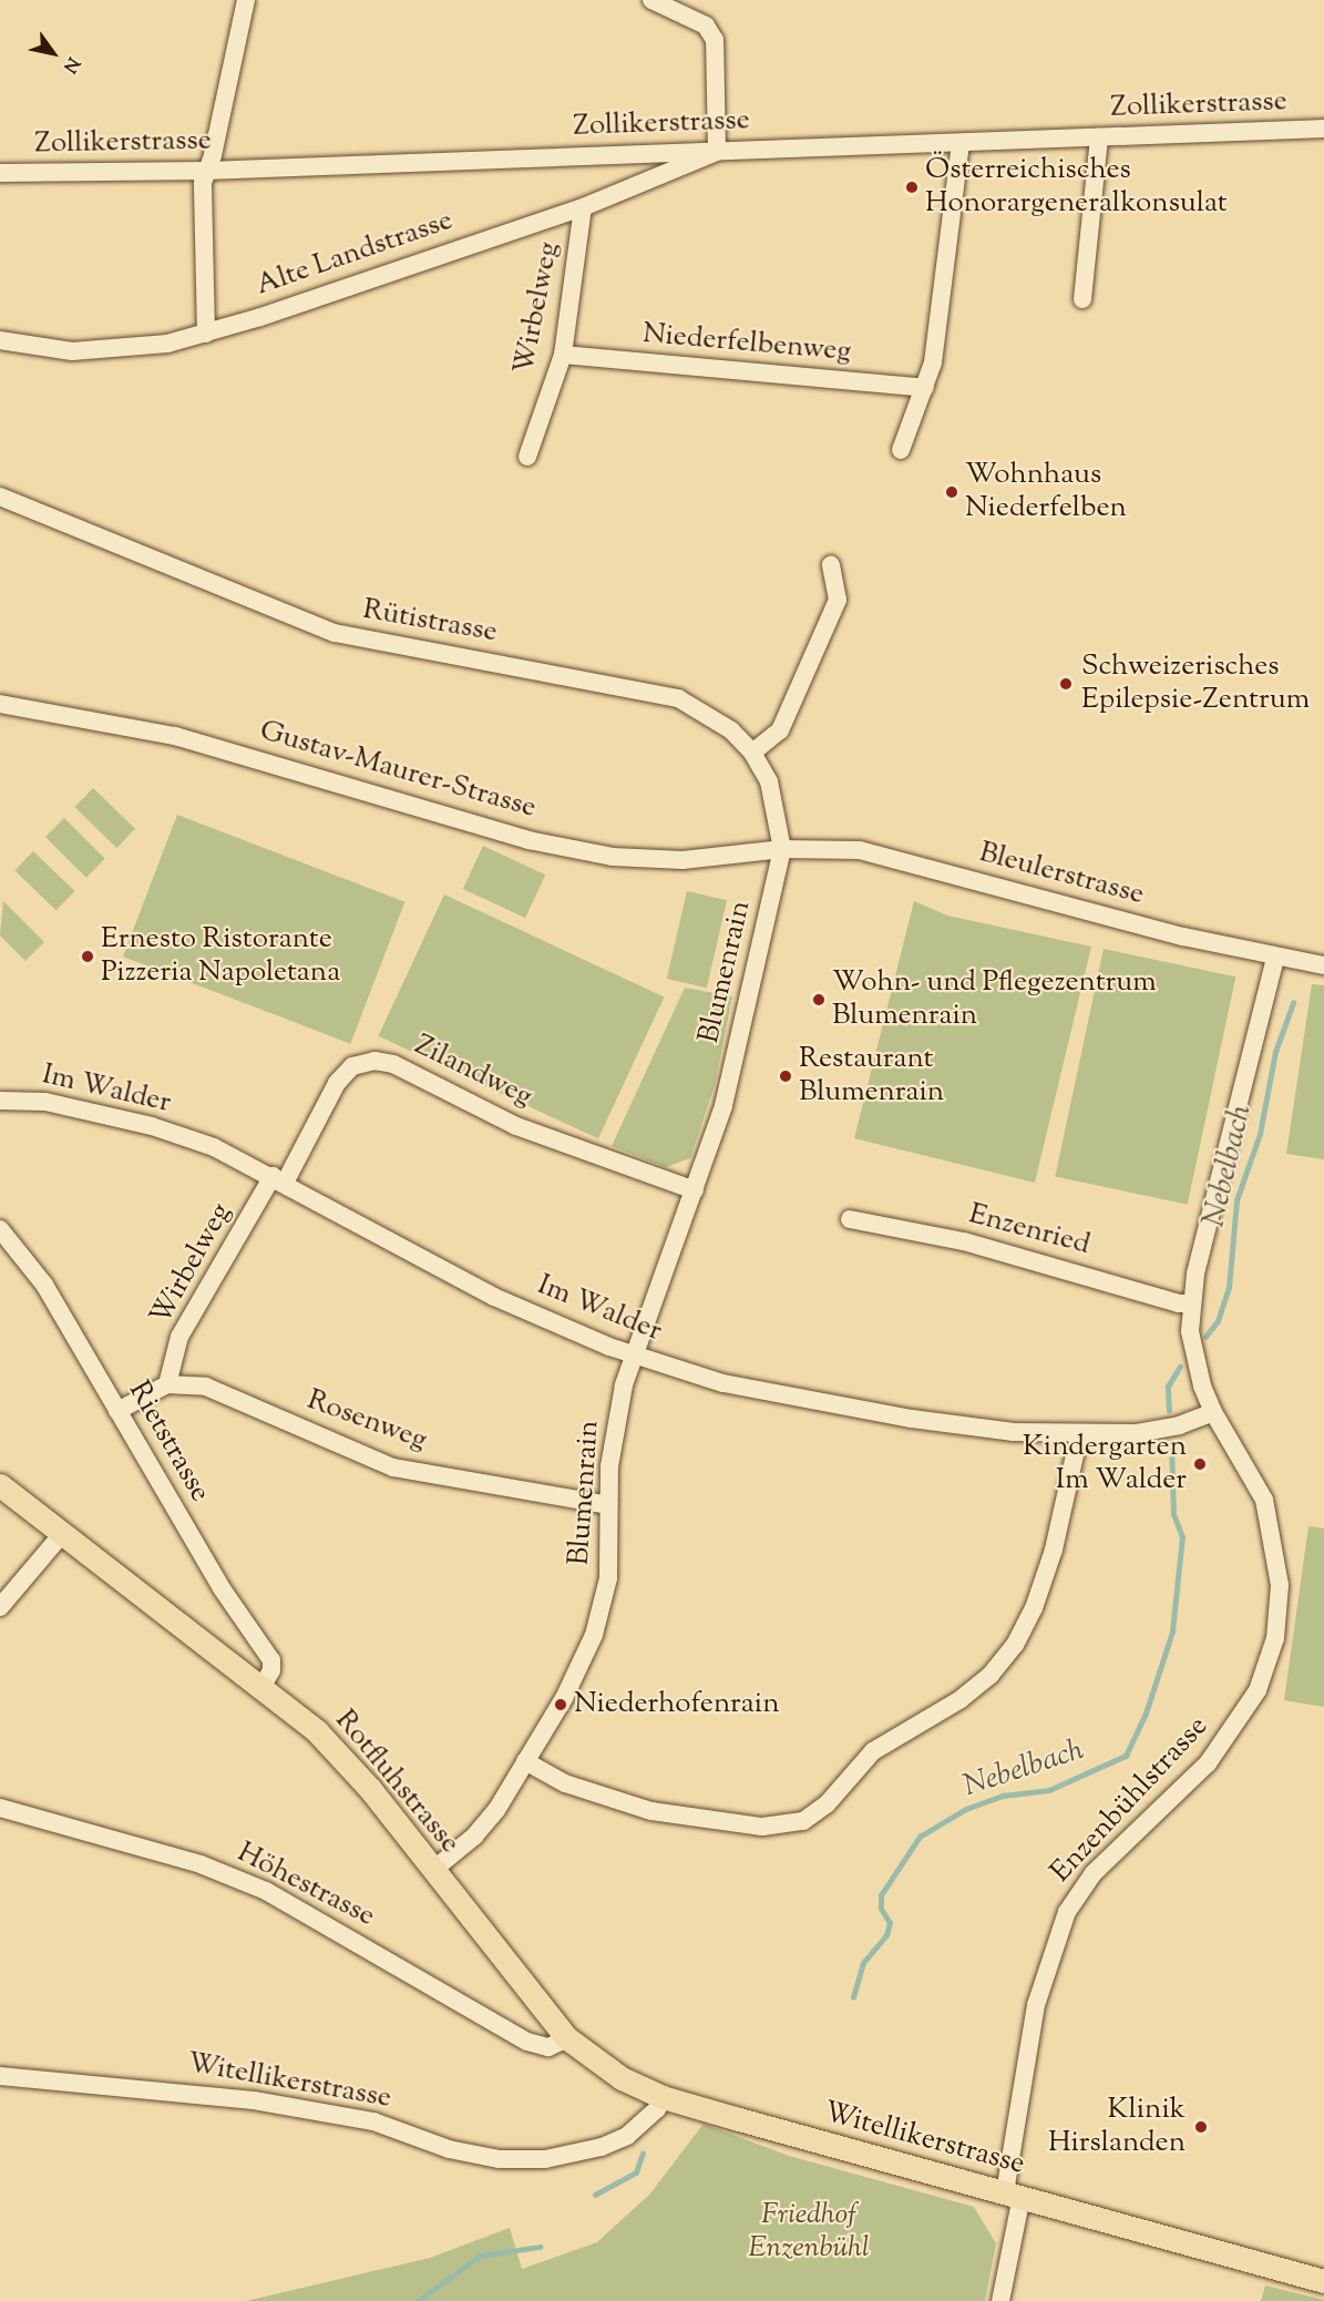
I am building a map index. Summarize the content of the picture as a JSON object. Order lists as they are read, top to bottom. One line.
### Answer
{"streets":{"main road":["Rotfluhstrasse","Witellikerstrasse"],"street":["Zollikerstrasse","Alte Landstrasse","Wirbelweg","Niederfelbenweg","Rütistrasse","Gustav-Maurer-Strasse","Bleulerstrasse","Blumenrain","Zilandweg","Im Walder","Enzenried","Rosenweg","Rietstrasse","Enzenbühlstrasse","Höhestrasse"]},"crossings":[["Zollikerstrasse","Alte Landstrasse"],["Alte Landstrasse","Wirbelweg"],["Wirbelweg","Niederfelbenweg"],["Wirbelweg","Zilandweg"],["Wirbelweg","Im Walder"],["Wirbelweg","Rosenweg"],["Rütistrasse","Gustav-Maurer-Strasse"],["Rütistrasse","Bleulerstrasse"],["Rütistrasse","Blumenrain"],["Gustav-Maurer-Strasse","Bleulerstrasse"],["Gustav-Maurer-Strasse","Blumenrain"],["Bleulerstrasse","Blumenrain"],["Bleulerstrasse","Enzenbühlstrasse"],["Blumenrain","Zilandweg"],["Blumenrain","Im Walder"],["Blumenrain","Rosenweg"],["Blumenrain","Rotfluhstrasse"],["Zilandweg","Im Walder"],["Im Walder","Enzenbühlstrasse"],["Enzenried","Enzenbühlstrasse"],["Rosenweg","Rietstrasse"],["Rietstrasse","Rotfluhstrasse"],["Rotfluhstrasse","Höhestrasse"],["Rotfluhstrasse","Witellikerstrasse"],["Enzenbühlstrasse","Witellikerstrasse"]],"water":["Nebelbach"],"parks":["Friedhof Enzenbühl"],"places":["Österreichisches Honorargeneralkonsulat","Wohnhaus Niederfelben","Schweizerisches Epilepsie-Zentrum","Ernesto Ristorante Pizzeria Napoletana","Wohn- und Pflegezentrum Blumenrain","Restaurant Blumenrain","Kindergarten Im Walder","Niederhofenrain","Klinik Hirslanden"],"north":"bottom right"}
